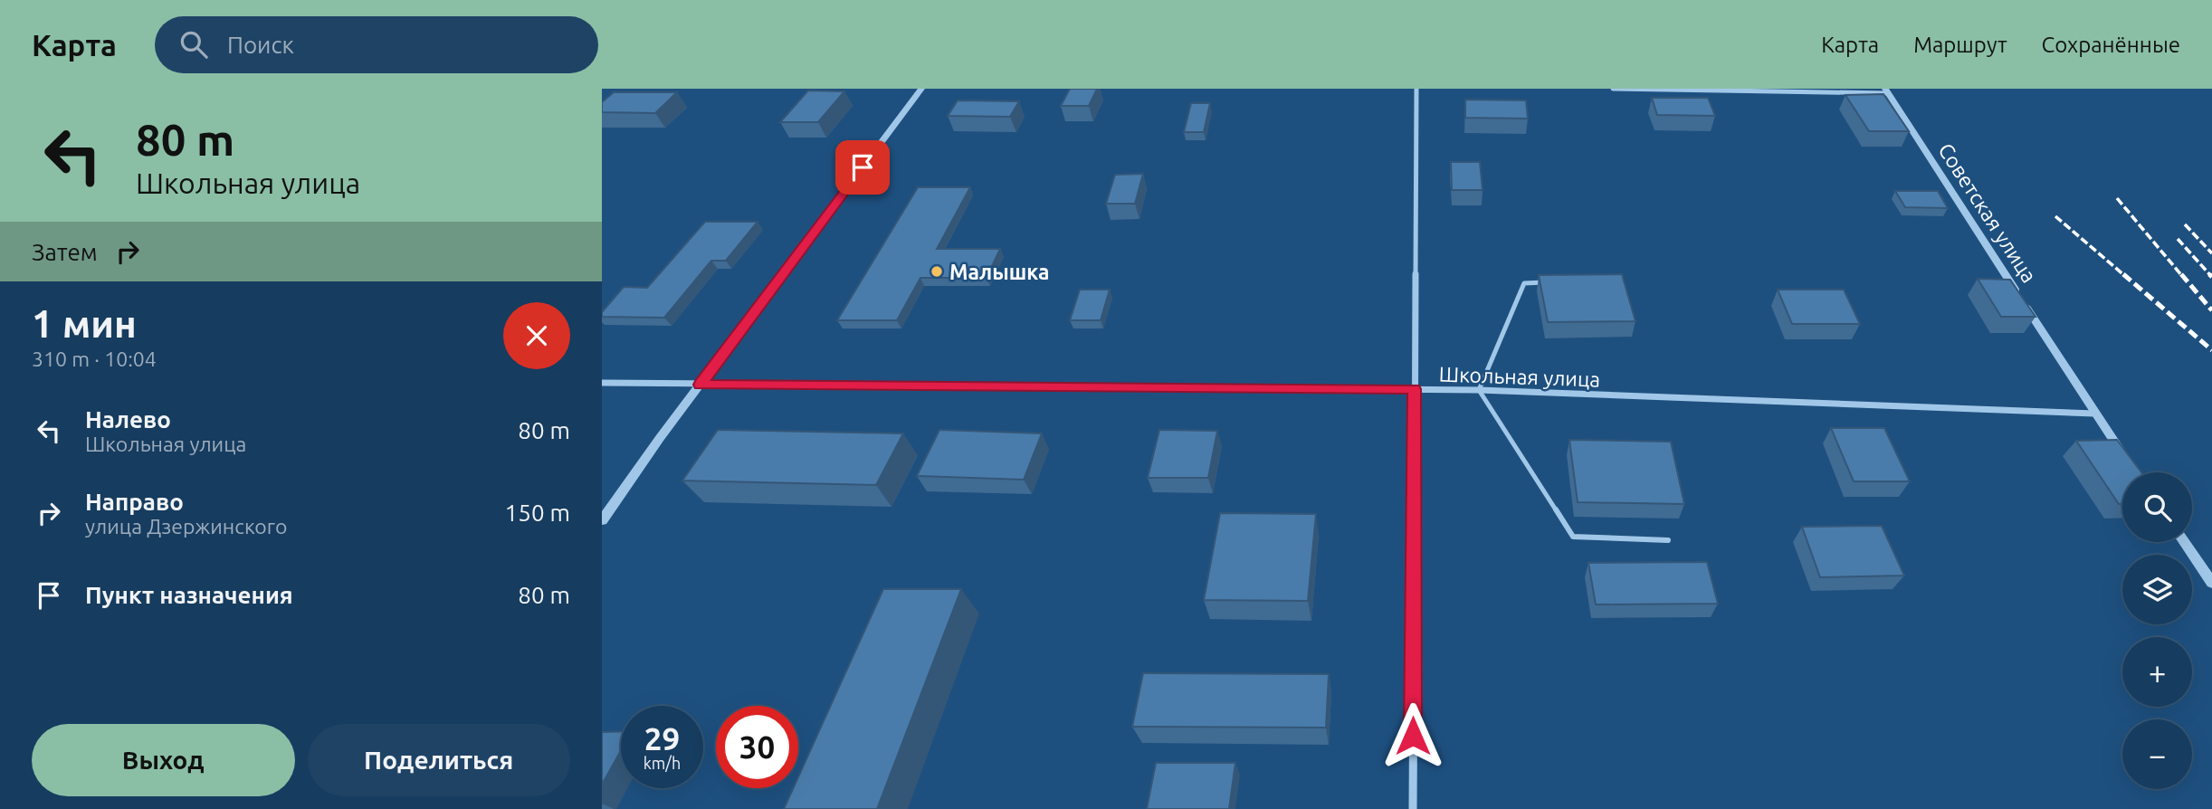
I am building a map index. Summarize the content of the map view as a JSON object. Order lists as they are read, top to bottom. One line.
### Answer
{"streets":{"street":["Советская улица","Школьная улица"]},"crossings":[["Советская улица","Школьная улица"]],"places":["Малышка"],"page":{"header":"Карта","search":"Поиск","nav":["Карта","Маршрут","Сохранённые"],"turn":["80 m","Школьная улица"],"then":"Затем","heading":["1 мин","310 m · 10:04"],"list":[{"name":"Налево","note":"Школьная улица","value":"80 m"},{"name":"Направо","note":"улица Дзержинского","value":"150 m"},{"name":"Пункт назначения","value":"80 m"}],"map_buttons":["+","−"],"speed":"29 km/h","limit":"30","buttons":["Выход","Поделиться"]}}
